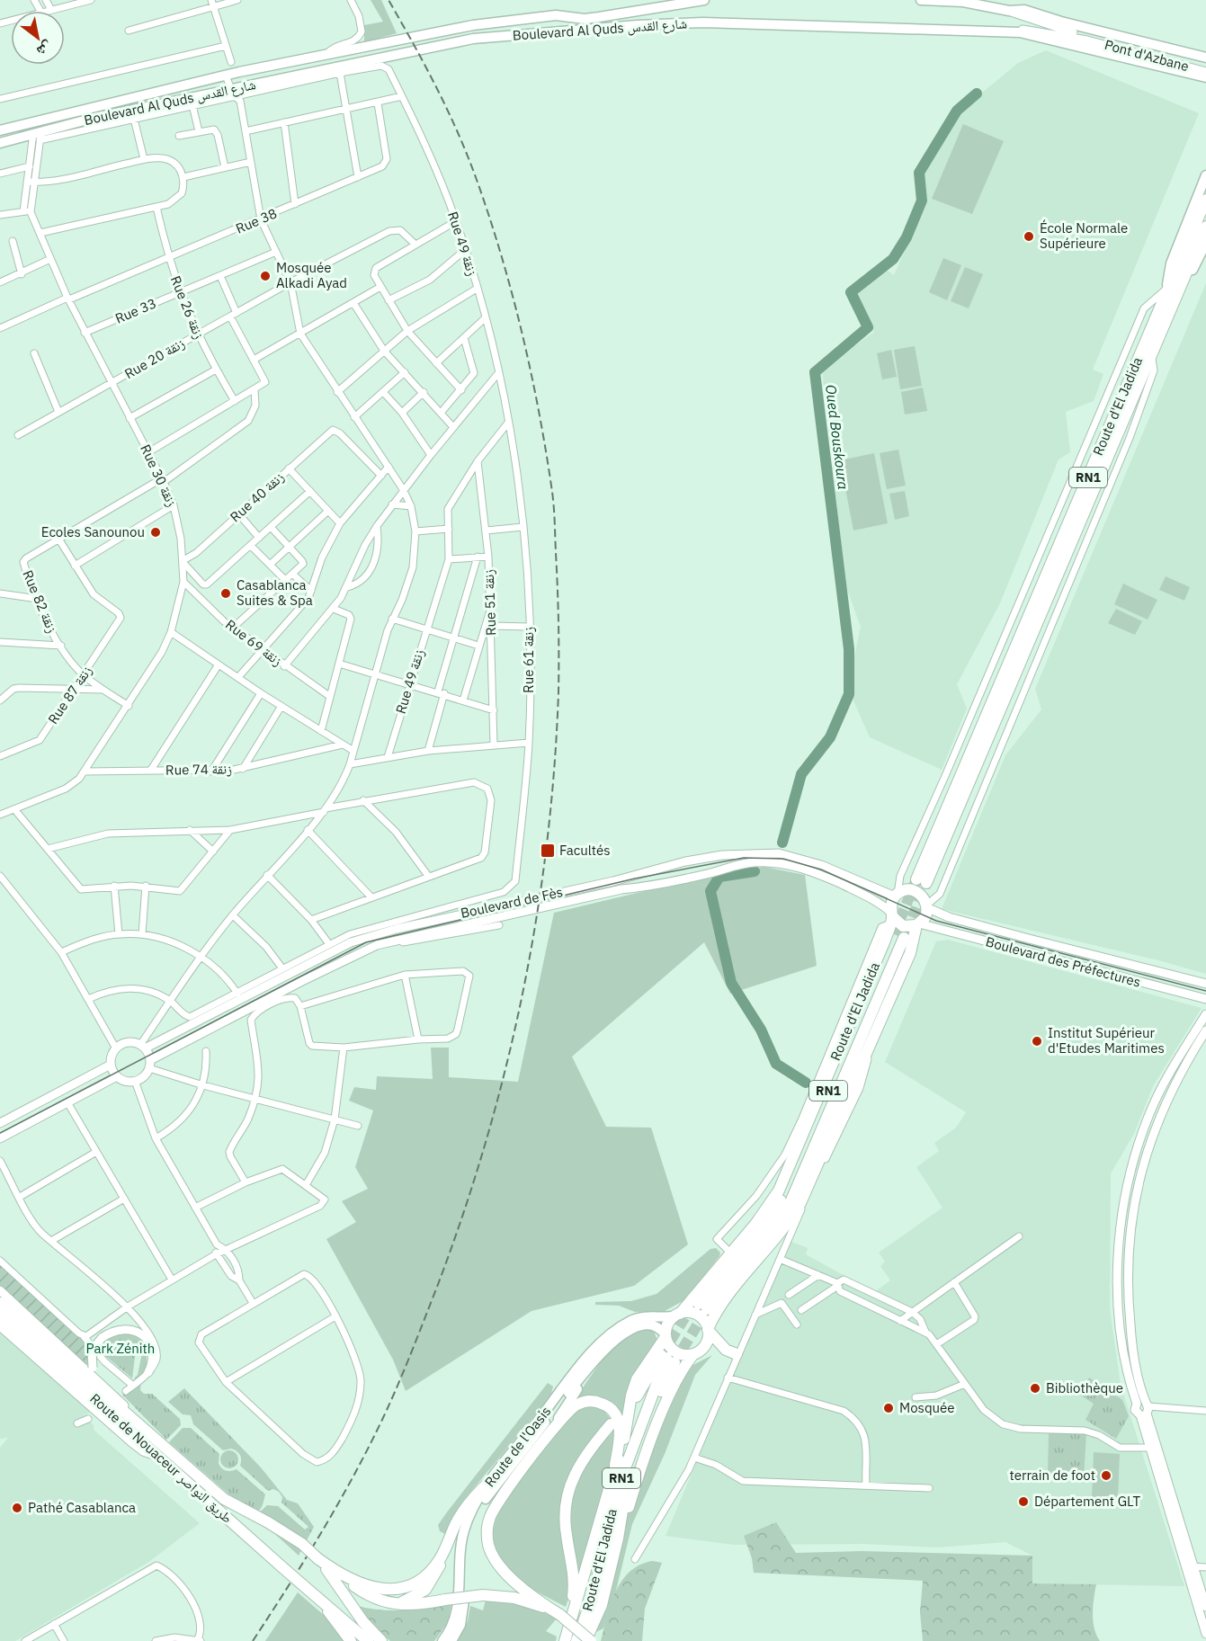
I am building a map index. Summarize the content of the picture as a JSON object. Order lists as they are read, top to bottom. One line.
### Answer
{"streets":{"highway":["Route d'El Jadida","RN1","Route de Nouaceur طريق النواصر"],"main road":["Boulevard Al Quds شارع القدس","Route de l'Oasis"],"street":["Pont d'Azbane","Rue 38","Rue 49 زنقة","Rue 26 زنقة","Rue 33","Rue 20 زنقة","Rue 30 زنقة","Rue 40 زنقة","Rue 82 زنقة","Rue 51 زنقة","Rue 69 زنقة","Rue 61 زنقة","Rue 87 زنقة","Rue 74 زنقة","Boulevard de Fès","Boulevard des Préfectures"]},"crossings":[["Boulevard Al Quds شارع القدس","Rue 49 زنقة"],["Rue 38","Rue 26 زنقة"],["Rue 38","Rue 30 زنقة"],["Rue 49 زنقة","Rue 51 زنقة"],["Rue 49 زنقة","Rue 61 زنقة"],["Rue 26 زنقة","Rue 33"],["Rue 26 زنقة","Rue 20 زنقة"],["Rue 33","Rue 30 زنقة"],["Rue 20 زنقة","Rue 30 زنقة"],["Route d'El Jadida","RN1"],["Route d'El Jadida","Boulevard de Fès"],["Route d'El Jadida","Boulevard des Préfectures"],["Route d'El Jadida","Route de l'Oasis"],["Rue 30 زنقة","Rue 40 زنقة"],["Rue 30 زنقة","Rue 82 زنقة"],["Rue 30 زنقة","Rue 69 زنقة"],["Rue 30 زنقة","Rue 74 زنقة"],["Rue 82 زنقة","Rue 87 زنقة"],["Boulevard de Fès","Boulevard des Préfectures"]],"water":["Oued Bouskoura"],"parks":["Park Zénith"],"places":{"other":["École Normale Supérieure","Mosquée Alkadi Ayad","Ecoles Sanounou","Casablanca Suites & Spa","Institut Supérieur d'Etudes Maritimes","Bibliothèque","Mosquée","terrain de foot","Département GLT","Pathé Casablanca"],"transit":["Facultés"]},"north":"bottom right"}
